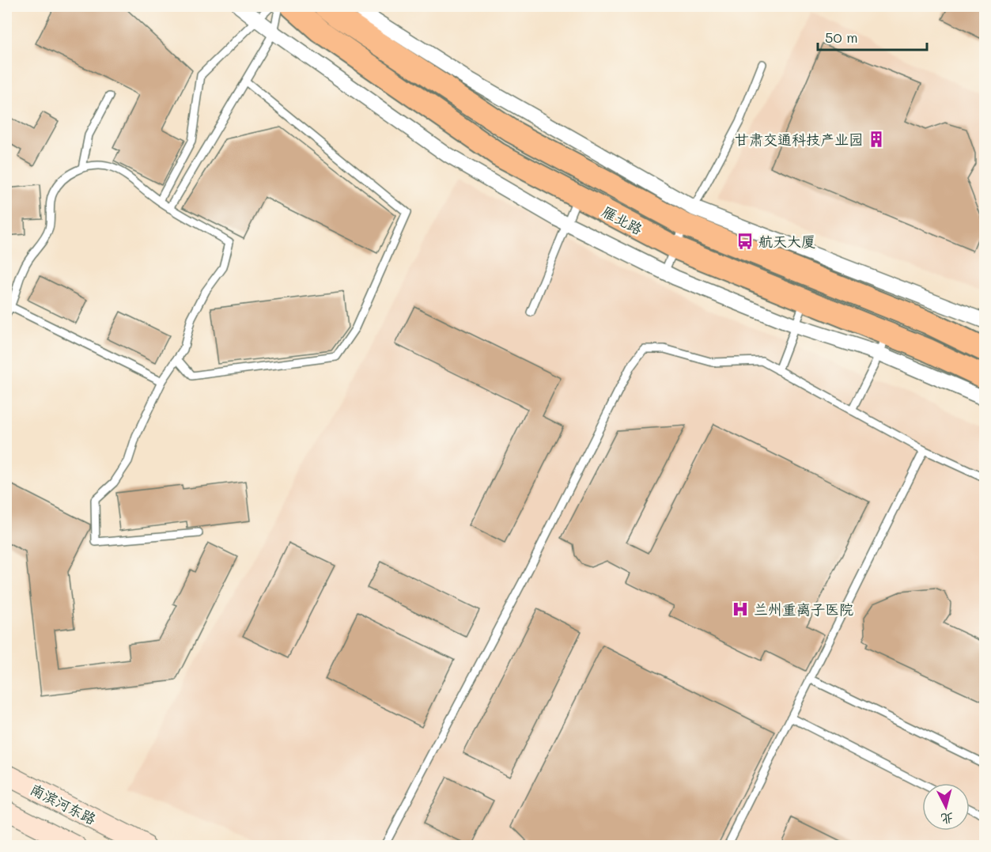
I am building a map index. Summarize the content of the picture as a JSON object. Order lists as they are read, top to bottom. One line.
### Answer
{"streets":{"main road":["雁北路","南滨河东路"]},"places":{"building":["甘肃交通科技产业园"],"bus stop":["航天大厦"],"hospital":["兰州重离子医院"]},"scale_bar":"50 m","north":"bottom"}
